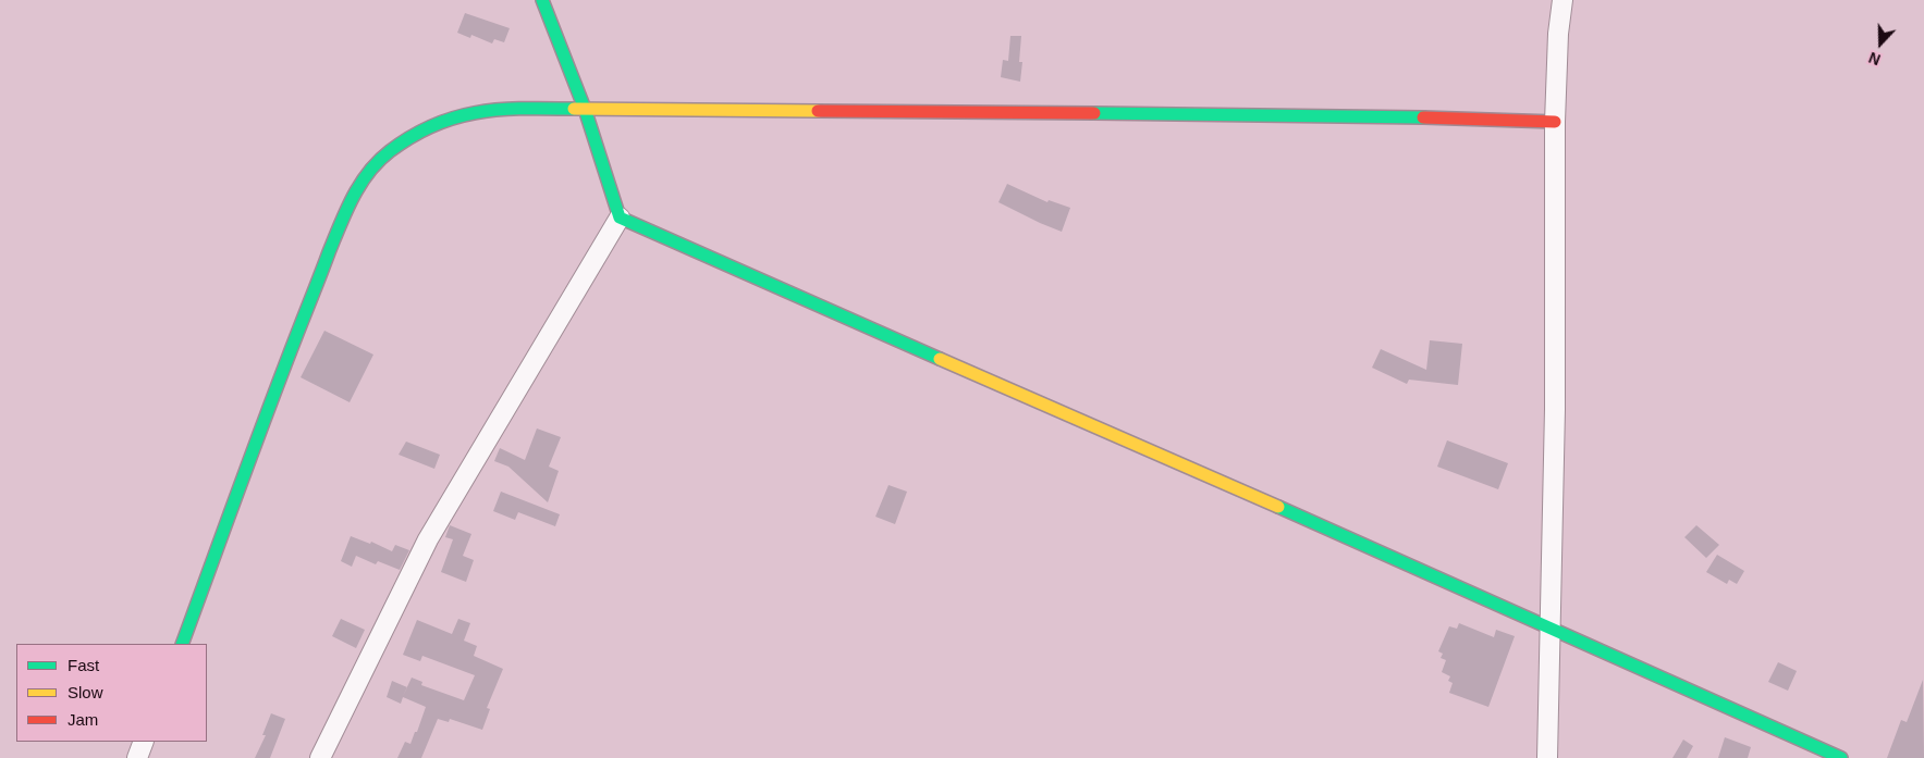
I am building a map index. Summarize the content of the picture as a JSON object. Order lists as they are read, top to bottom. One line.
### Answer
{"legend":["Fast","Slow","Jam"],"north":"bottom"}
